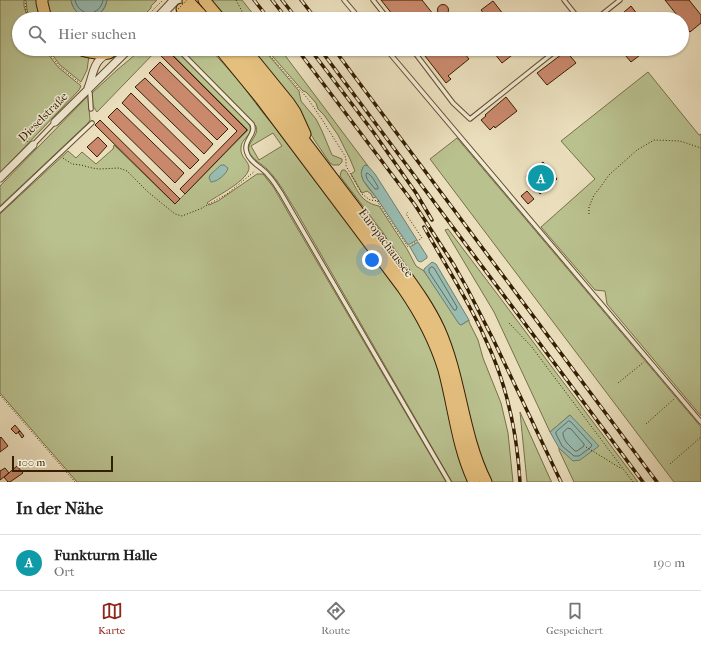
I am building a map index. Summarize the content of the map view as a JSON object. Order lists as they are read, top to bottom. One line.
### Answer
{"streets":{"main road":["Europachaussee"],"street":["Dieselstraße"]},"scale_bar":"100 m","page":{"search":"Hier suchen","pins":"A","scale":"100 m","heading":"In der Nähe","list":[{"mark":"A","name":"Funkturm Halle","note":"Ort","value":"190 m"}],"nav":["Karte","Route","Gespeichert"]}}
